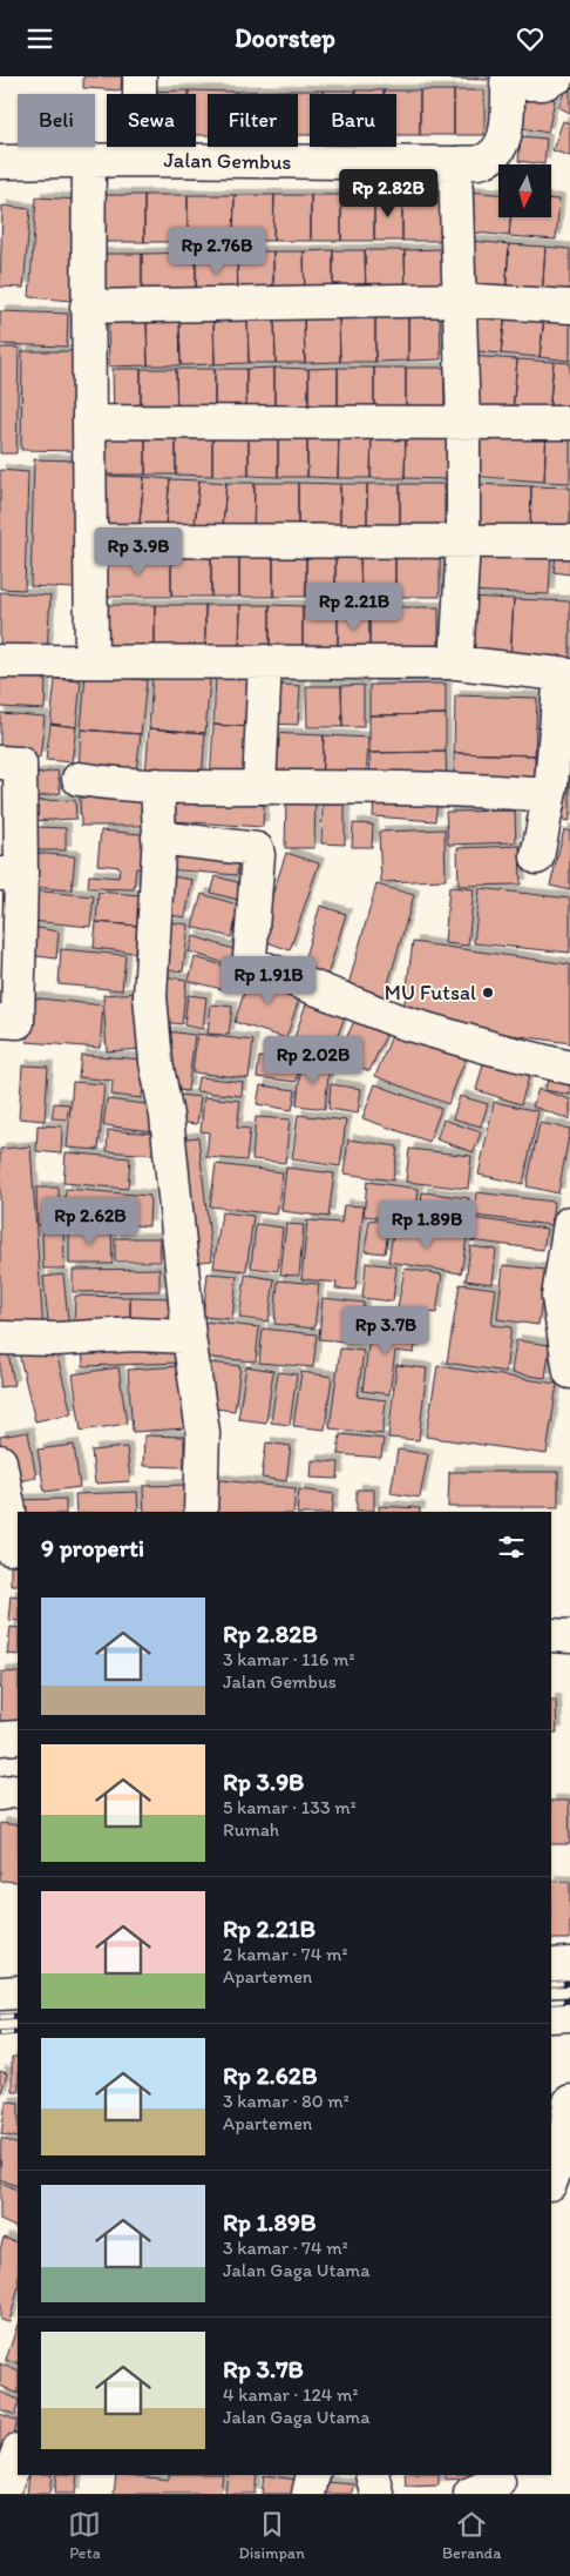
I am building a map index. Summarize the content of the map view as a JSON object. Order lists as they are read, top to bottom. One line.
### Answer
{"streets":{"street":["Jalan Gembus"]},"places":["MU Futsal"],"north":"bottom","page":{"header":"Doorstep","chip":["Beli","Sewa","Filter","Baru"],"price":["Rp 2.82B","Rp 2.76B","Rp 3.9B","Rp 2.21B","Rp 1.91B","Rp 2.02B","Rp 2.62B","Rp 1.89B","Rp 3.7B"],"heading":"9 properti","list":[{"name":"Rp 2.82B","note":"3 kamar · 116 m² · Jalan Gembus"},{"name":"Rp 3.9B","note":"5 kamar · 133 m² · Rumah"},{"name":"Rp 2.21B","note":"2 kamar · 74 m² · Apartemen"},{"name":"Rp 2.62B","note":"3 kamar · 80 m² · Apartemen"},{"name":"Rp 1.89B","note":"3 kamar · 74 m² · Jalan Gaga Utama"},{"name":"Rp 3.7B","note":"4 kamar · 124 m² · Jalan Gaga Utama"}],"tabs":["Peta","Disimpan","Beranda"]}}
